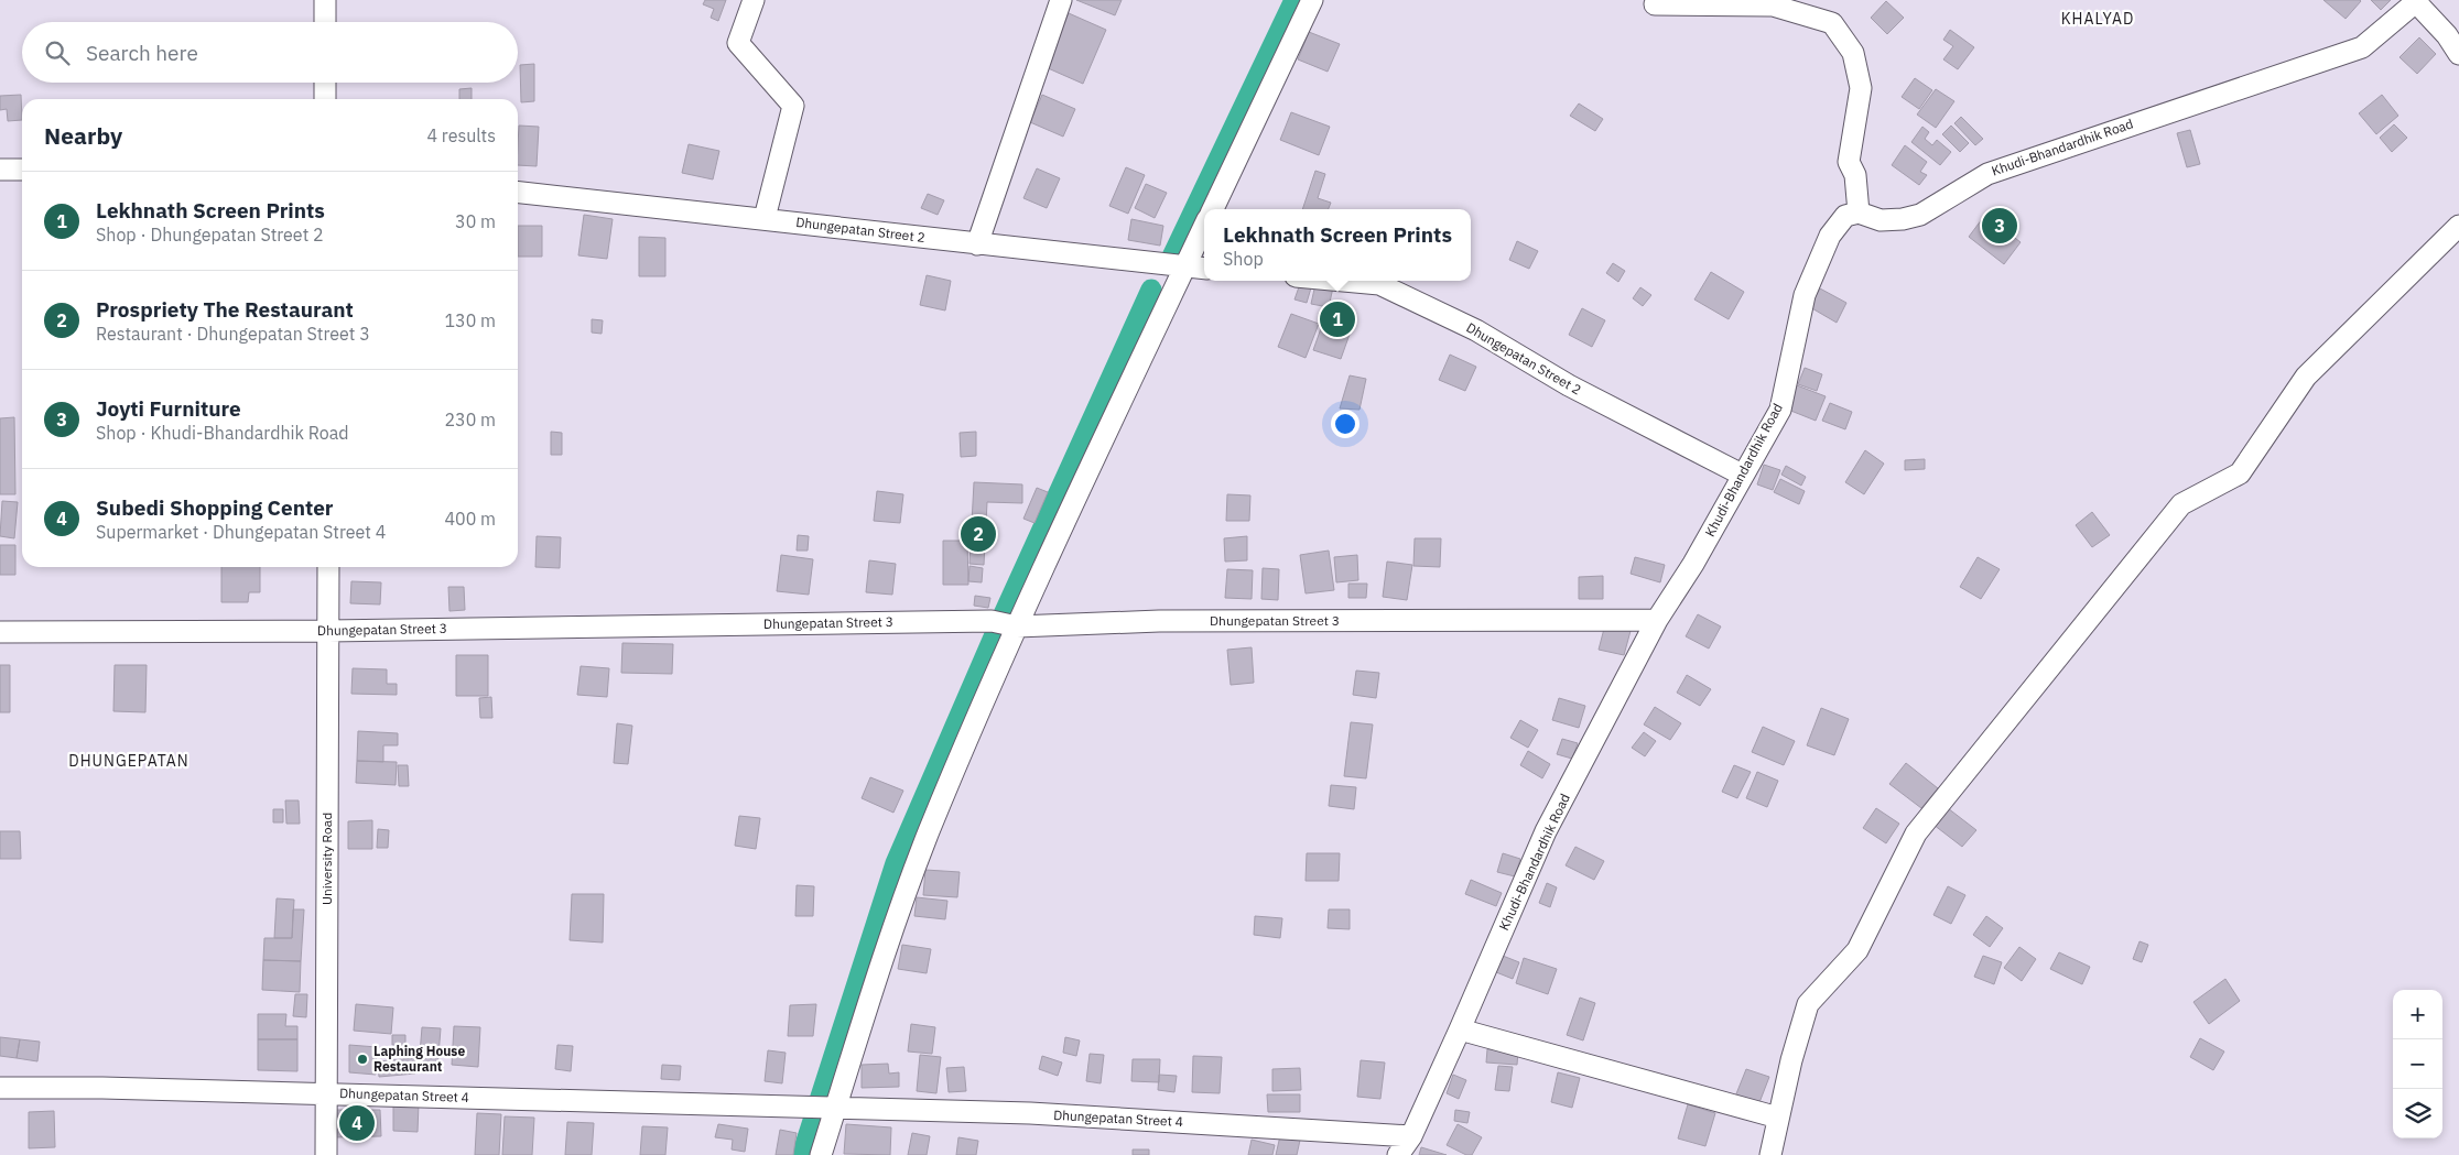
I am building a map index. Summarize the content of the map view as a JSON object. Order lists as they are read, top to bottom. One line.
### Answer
{"streets":{"street":["Khudi-Bhandardhik Road","Dhungepatan Street 2","Dhungepatan Street 3","University Road","Dhungepatan Street 4"]},"crossings":[["Khudi-Bhandardhik Road","Dhungepatan Street 2"],["Khudi-Bhandardhik Road","Dhungepatan Street 3"],["Khudi-Bhandardhik Road","Dhungepatan Street 4"],["Dhungepatan Street 3","University Road"],["University Road","Dhungepatan Street 4"]],"districts":["KHALYAD","DHUNGEPATAN"],"places":["Laphing House Restaurant"],"page":{"search":"Search here","heading":["Nearby","4 results"],"list":[{"mark":"1","name":"Lekhnath Screen Prints","note":"Shop · Dhungepatan Street 2","value":"30 m"},{"mark":"2","name":"Prospriety The Restaurant","note":"Restaurant · Dhungepatan Street 3","value":"130 m"},{"mark":"3","name":"Joyti Furniture","note":"Shop · Khudi-Bhandardhik Road","value":"230 m"},{"mark":"4","name":"Subedi Shopping Center","note":"Supermarket · Dhungepatan Street 4","value":"400 m"}],"pins":["3","1","2","4"],"popup":["Lekhnath Screen Prints","Shop"],"map_buttons":["+","−"]}}
